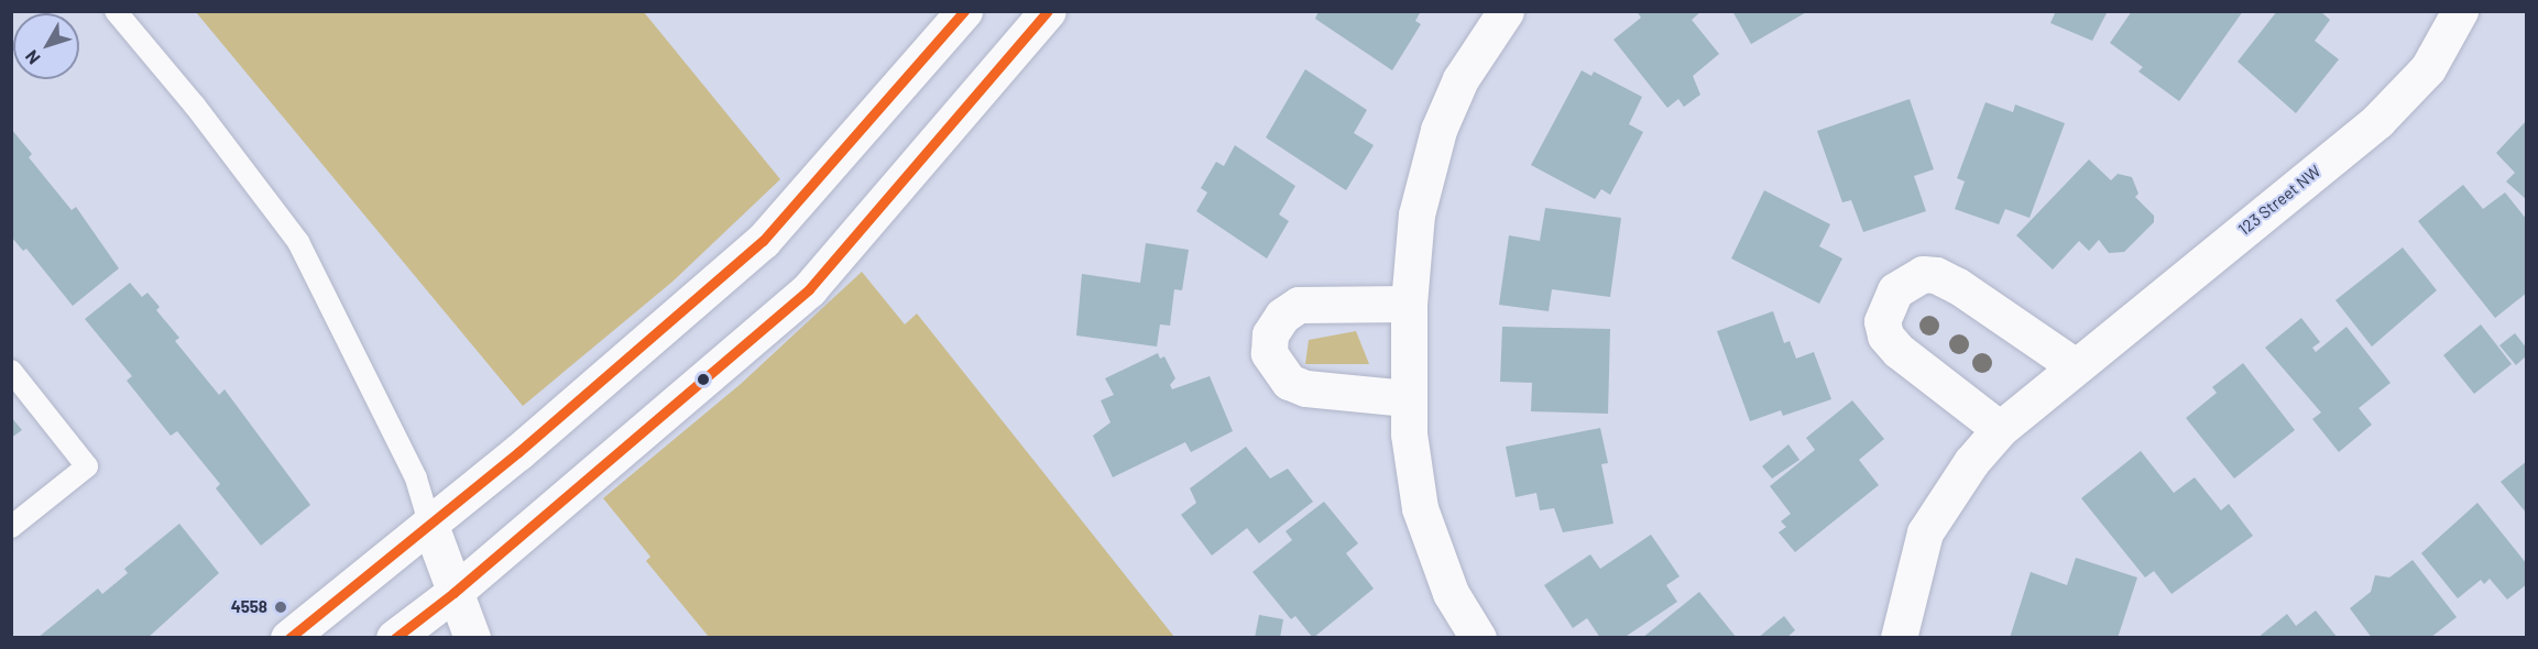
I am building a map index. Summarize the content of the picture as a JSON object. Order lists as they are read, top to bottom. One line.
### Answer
{"streets":{"street":["123 Street NW"]},"places":["4558"],"north":"bottom left"}
